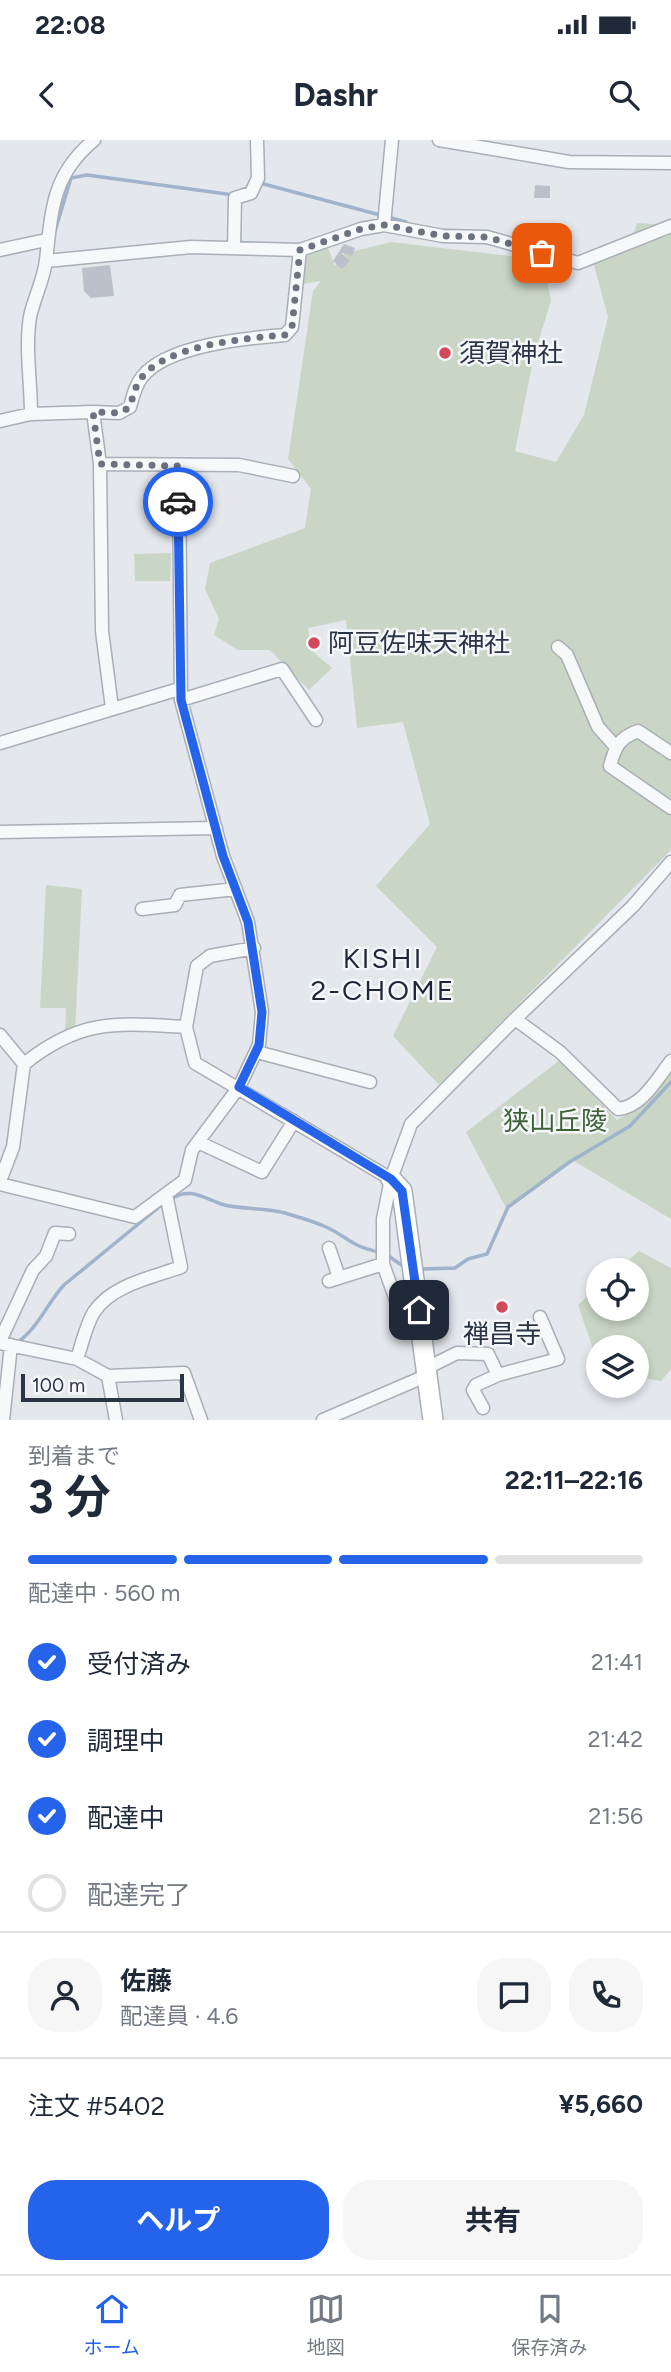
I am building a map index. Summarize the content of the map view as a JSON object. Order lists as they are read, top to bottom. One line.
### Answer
{"districts":["KISHI 2-CHOME"],"parks":["狭山丘陵"],"places":["須賀神社","阿豆佐味天神社","禅昌寺"],"scale_bar":"100 m","page":{"status":"22:08","header":"Dashr","scale":"100 m","heading":["3 分","到着まで","22:11–22:16"],"panel":["佐藤","配達員 · 4.6","注文 #5402","¥5,660"],"bar":"配達中 · 560 m","list":[["受付済み","21:41"],["調理中","21:42"],["配達中","21:56"],"配達完了"],"buttons":["ヘルプ","共有"],"tabs":["ホーム","地図","保存済み"]}}
